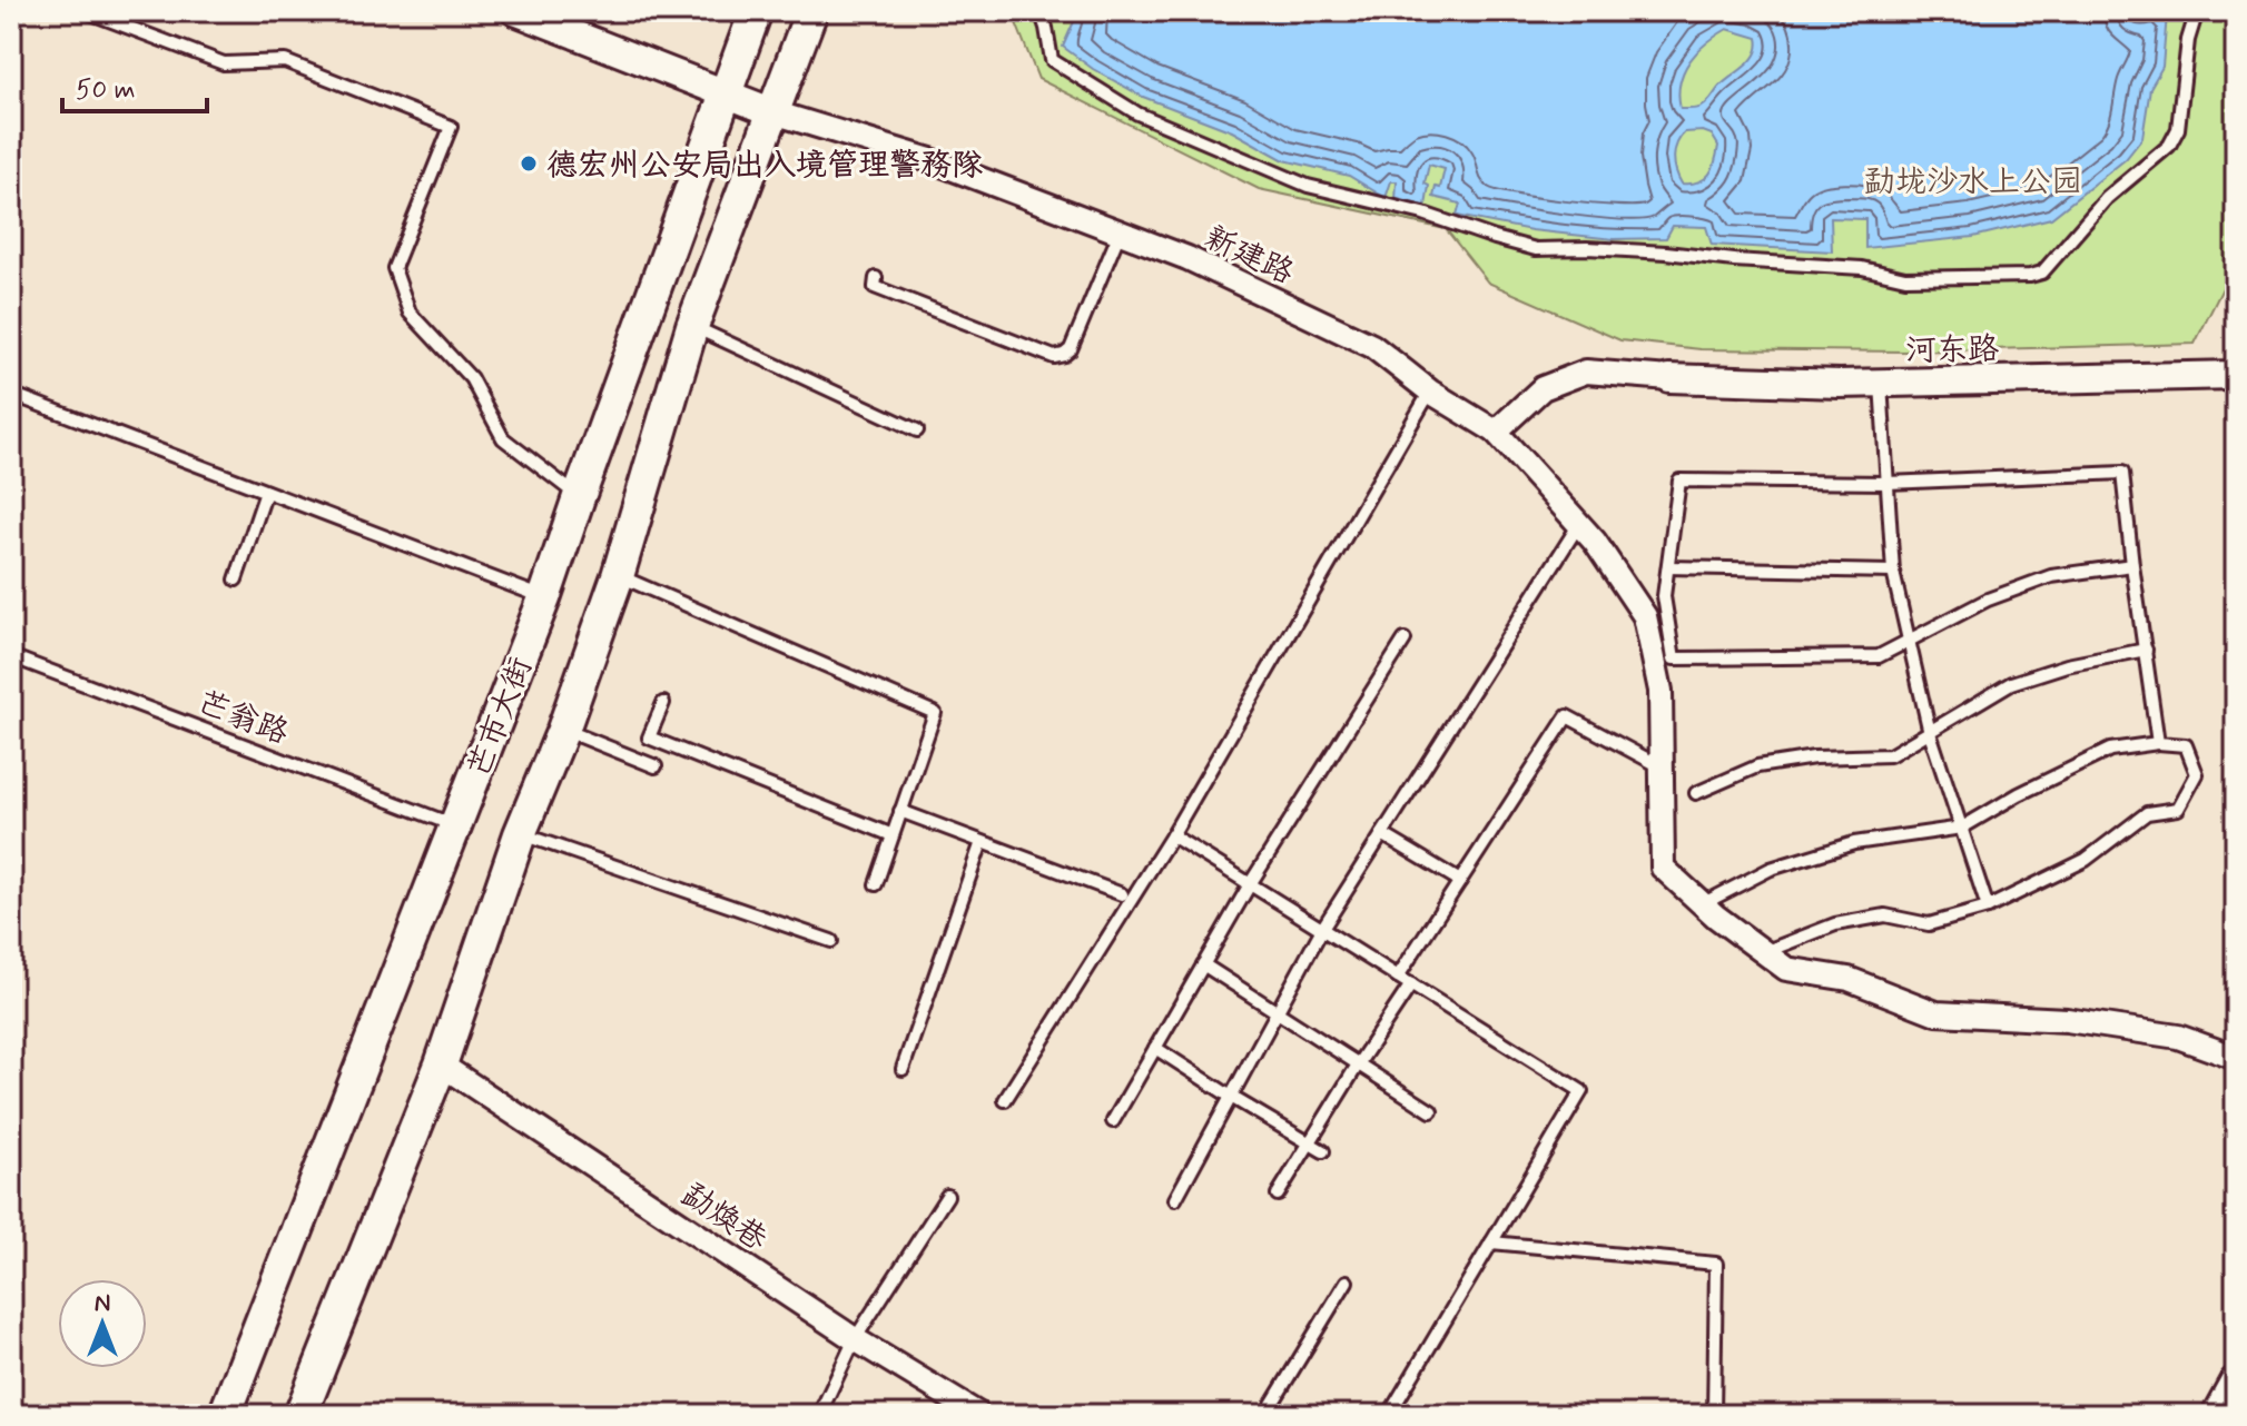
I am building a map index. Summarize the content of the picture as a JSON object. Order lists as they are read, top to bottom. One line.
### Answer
{"streets":{"main road":["芒市大街"],"street":["新建路","河东路","勐焕巷"],"lane":["芒翁路"]},"crossings":[["新建路","芒市大街"],["芒翁路","芒市大街"],["芒市大街","勐焕巷"]],"parks":["勐垅沙水上公园"],"places":["德宏州公安局出入境管理警務隊"],"scale_bar":"50 m","north":"top"}
